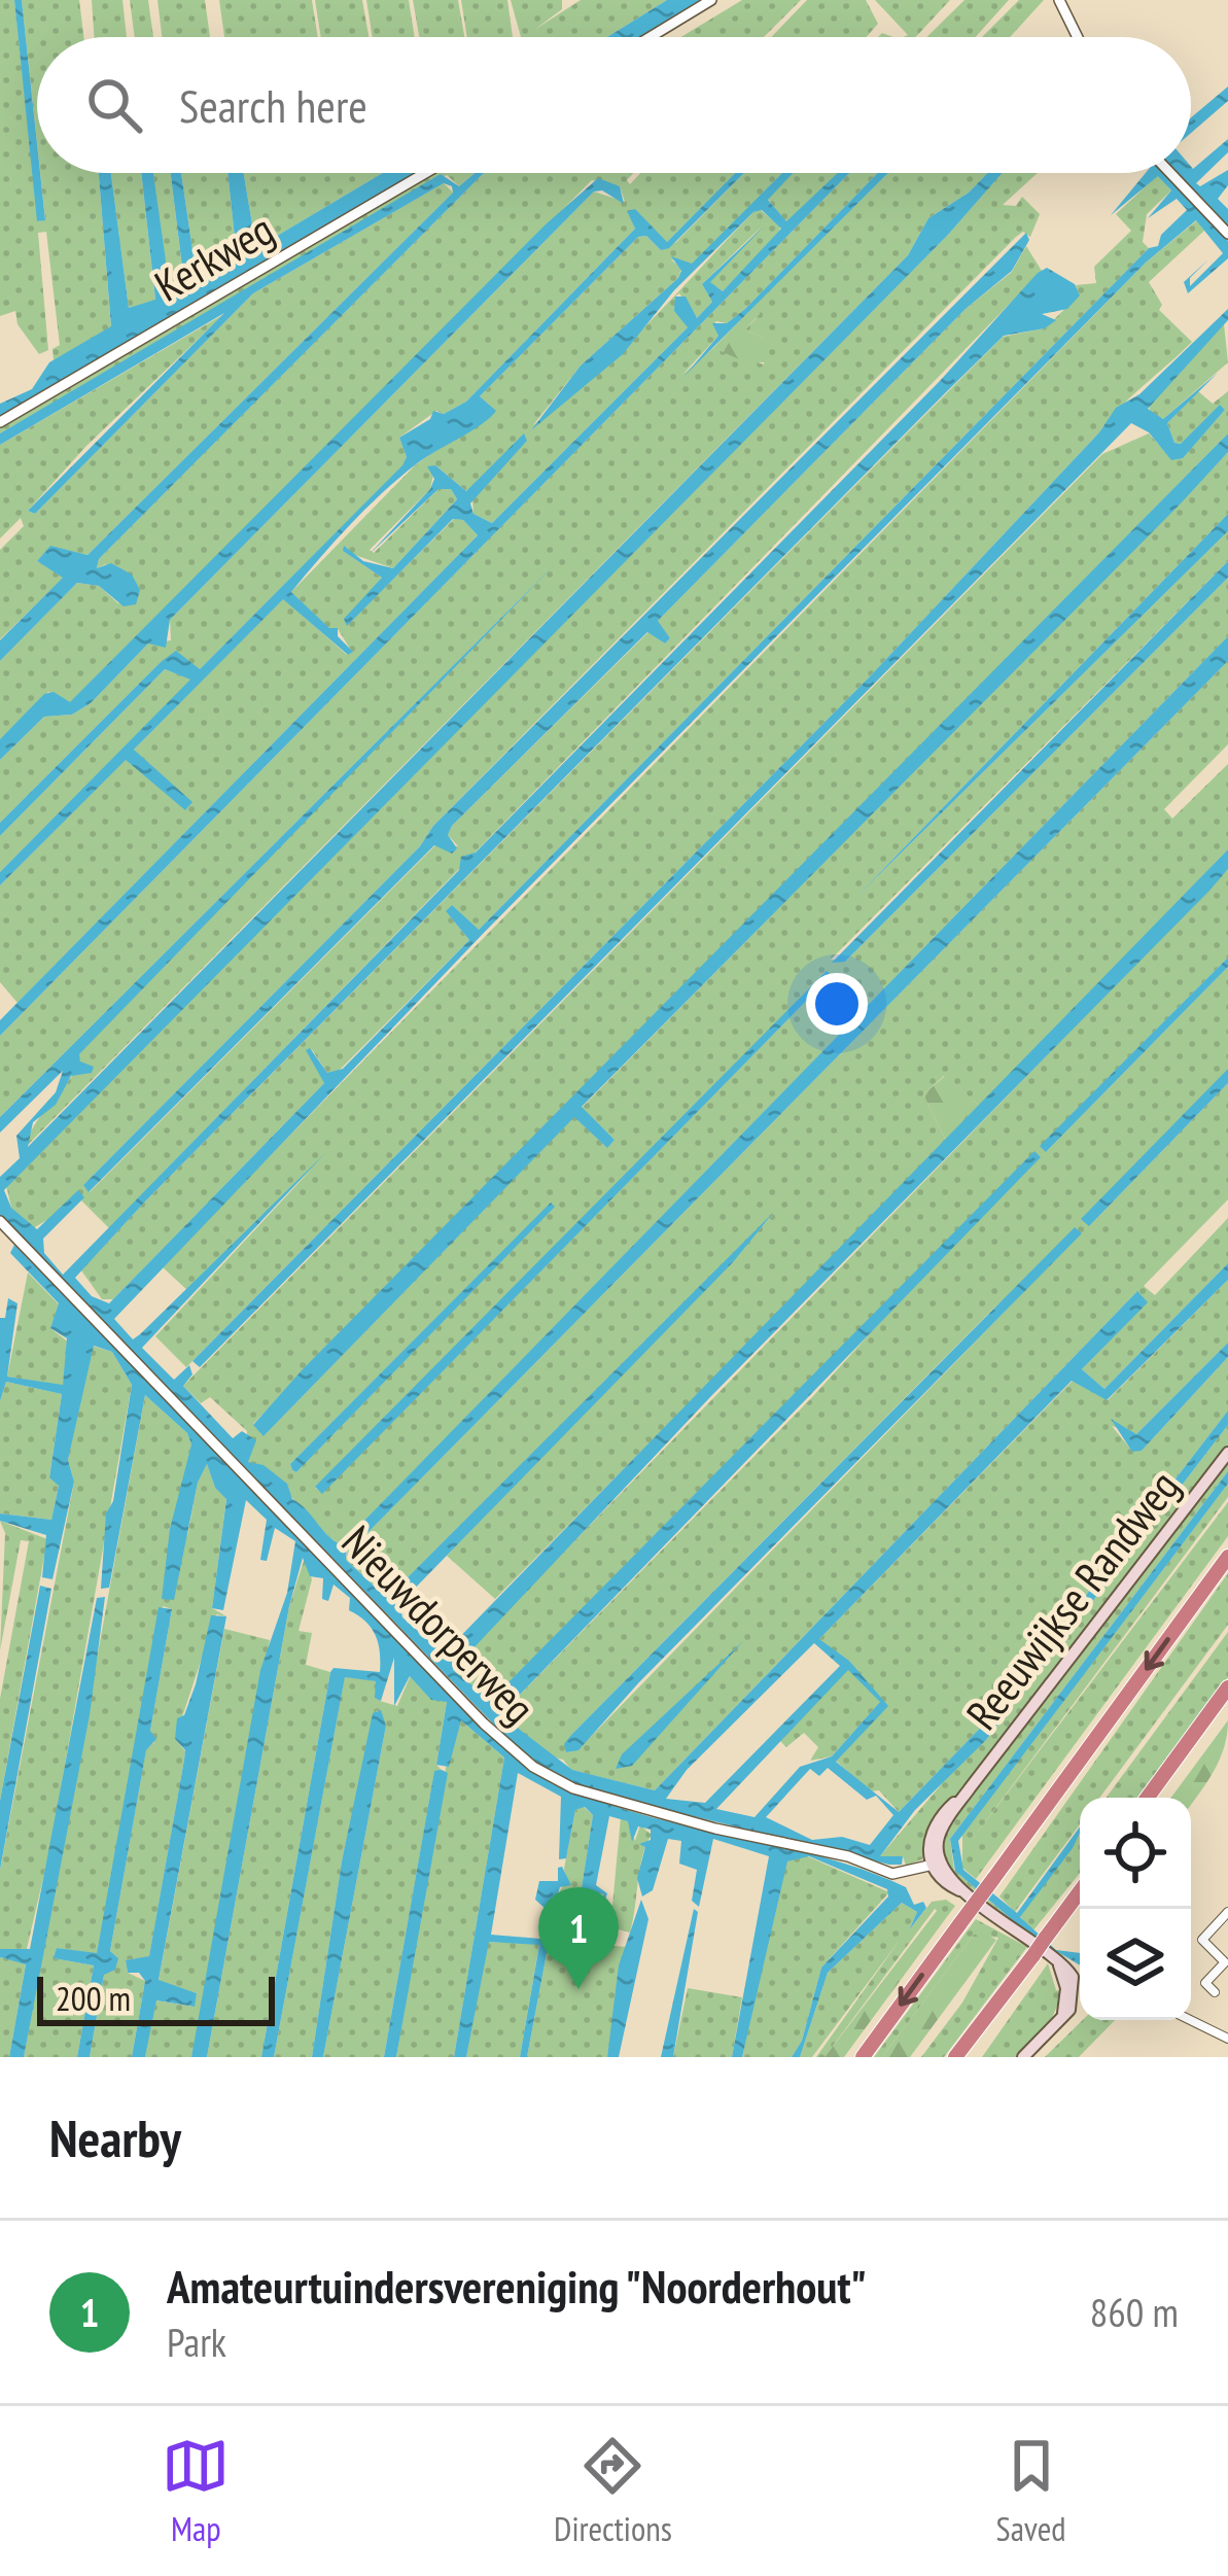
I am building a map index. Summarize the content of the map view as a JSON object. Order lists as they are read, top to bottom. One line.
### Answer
{"streets":{"main road":["Reeuwijkse Randweg"],"street":["Kerkweg","Nieuwdorperweg"]},"crossings":[["Reeuwijkse Randweg","Nieuwdorperweg"]],"scale_bar":"200 m","page":{"search":"Search here","pins":"1","scale":"200 m","heading":"Nearby","list":[{"mark":"1","name":"Amateurtuindersvereniging \"Noorderhout\"","note":"Park","value":"860 m"}],"nav":["Map","Directions","Saved"]}}
